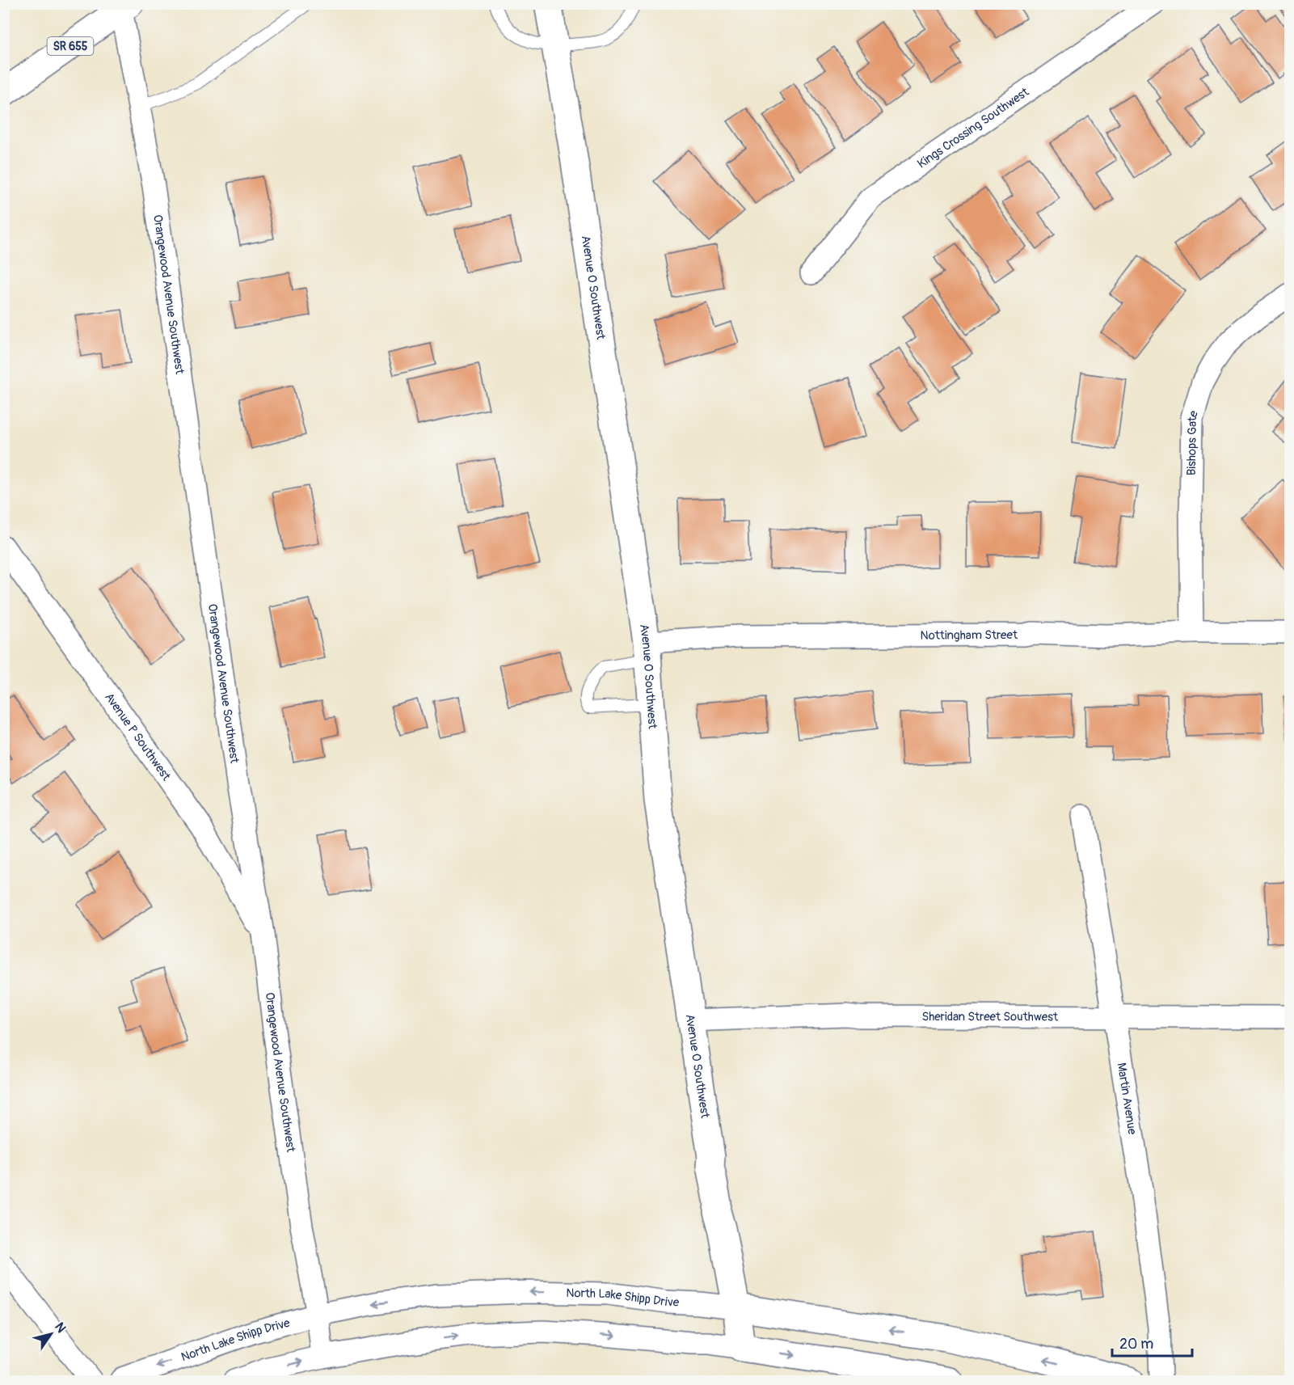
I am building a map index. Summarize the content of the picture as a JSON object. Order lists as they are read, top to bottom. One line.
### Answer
{"streets":{"street":["SR 655","Kings Crossing Southwest","Avenue O Southwest","Orangewood Avenue Southwest","Bishops Gate","Nottingham Street","Avenue P Southwest","Sheridan Street Southwest","Martin Avenue","North Lake Shipp Drive"]},"crossings":[["SR 655","Orangewood Avenue Southwest"],["Avenue O Southwest","Nottingham Street"],["Avenue O Southwest","Sheridan Street Southwest"],["Avenue O Southwest","North Lake Shipp Drive"],["Orangewood Avenue Southwest","Avenue P Southwest"],["Orangewood Avenue Southwest","North Lake Shipp Drive"],["Bishops Gate","Nottingham Street"],["Sheridan Street Southwest","Martin Avenue"]],"scale_bar":"20 m","north":"top right"}
